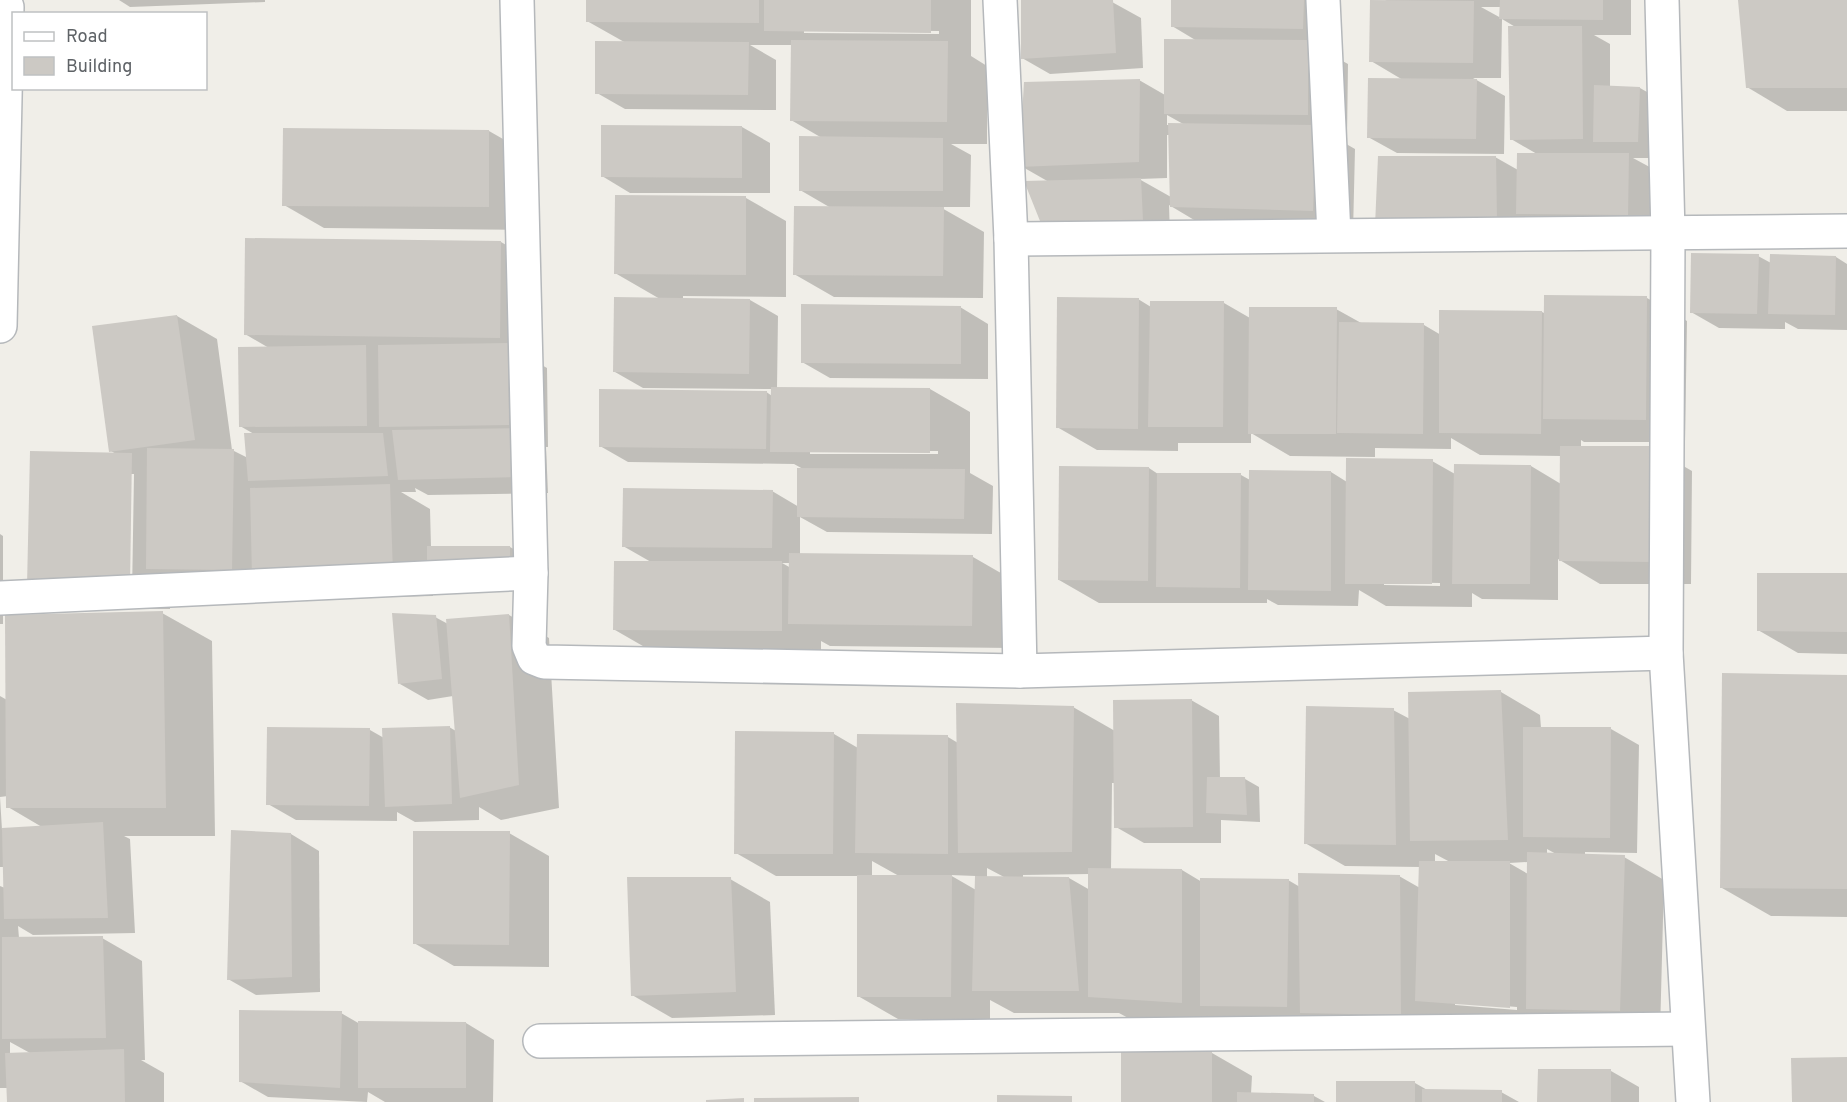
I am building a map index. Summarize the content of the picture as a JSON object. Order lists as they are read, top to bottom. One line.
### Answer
{"legend":["Road","Building"]}
